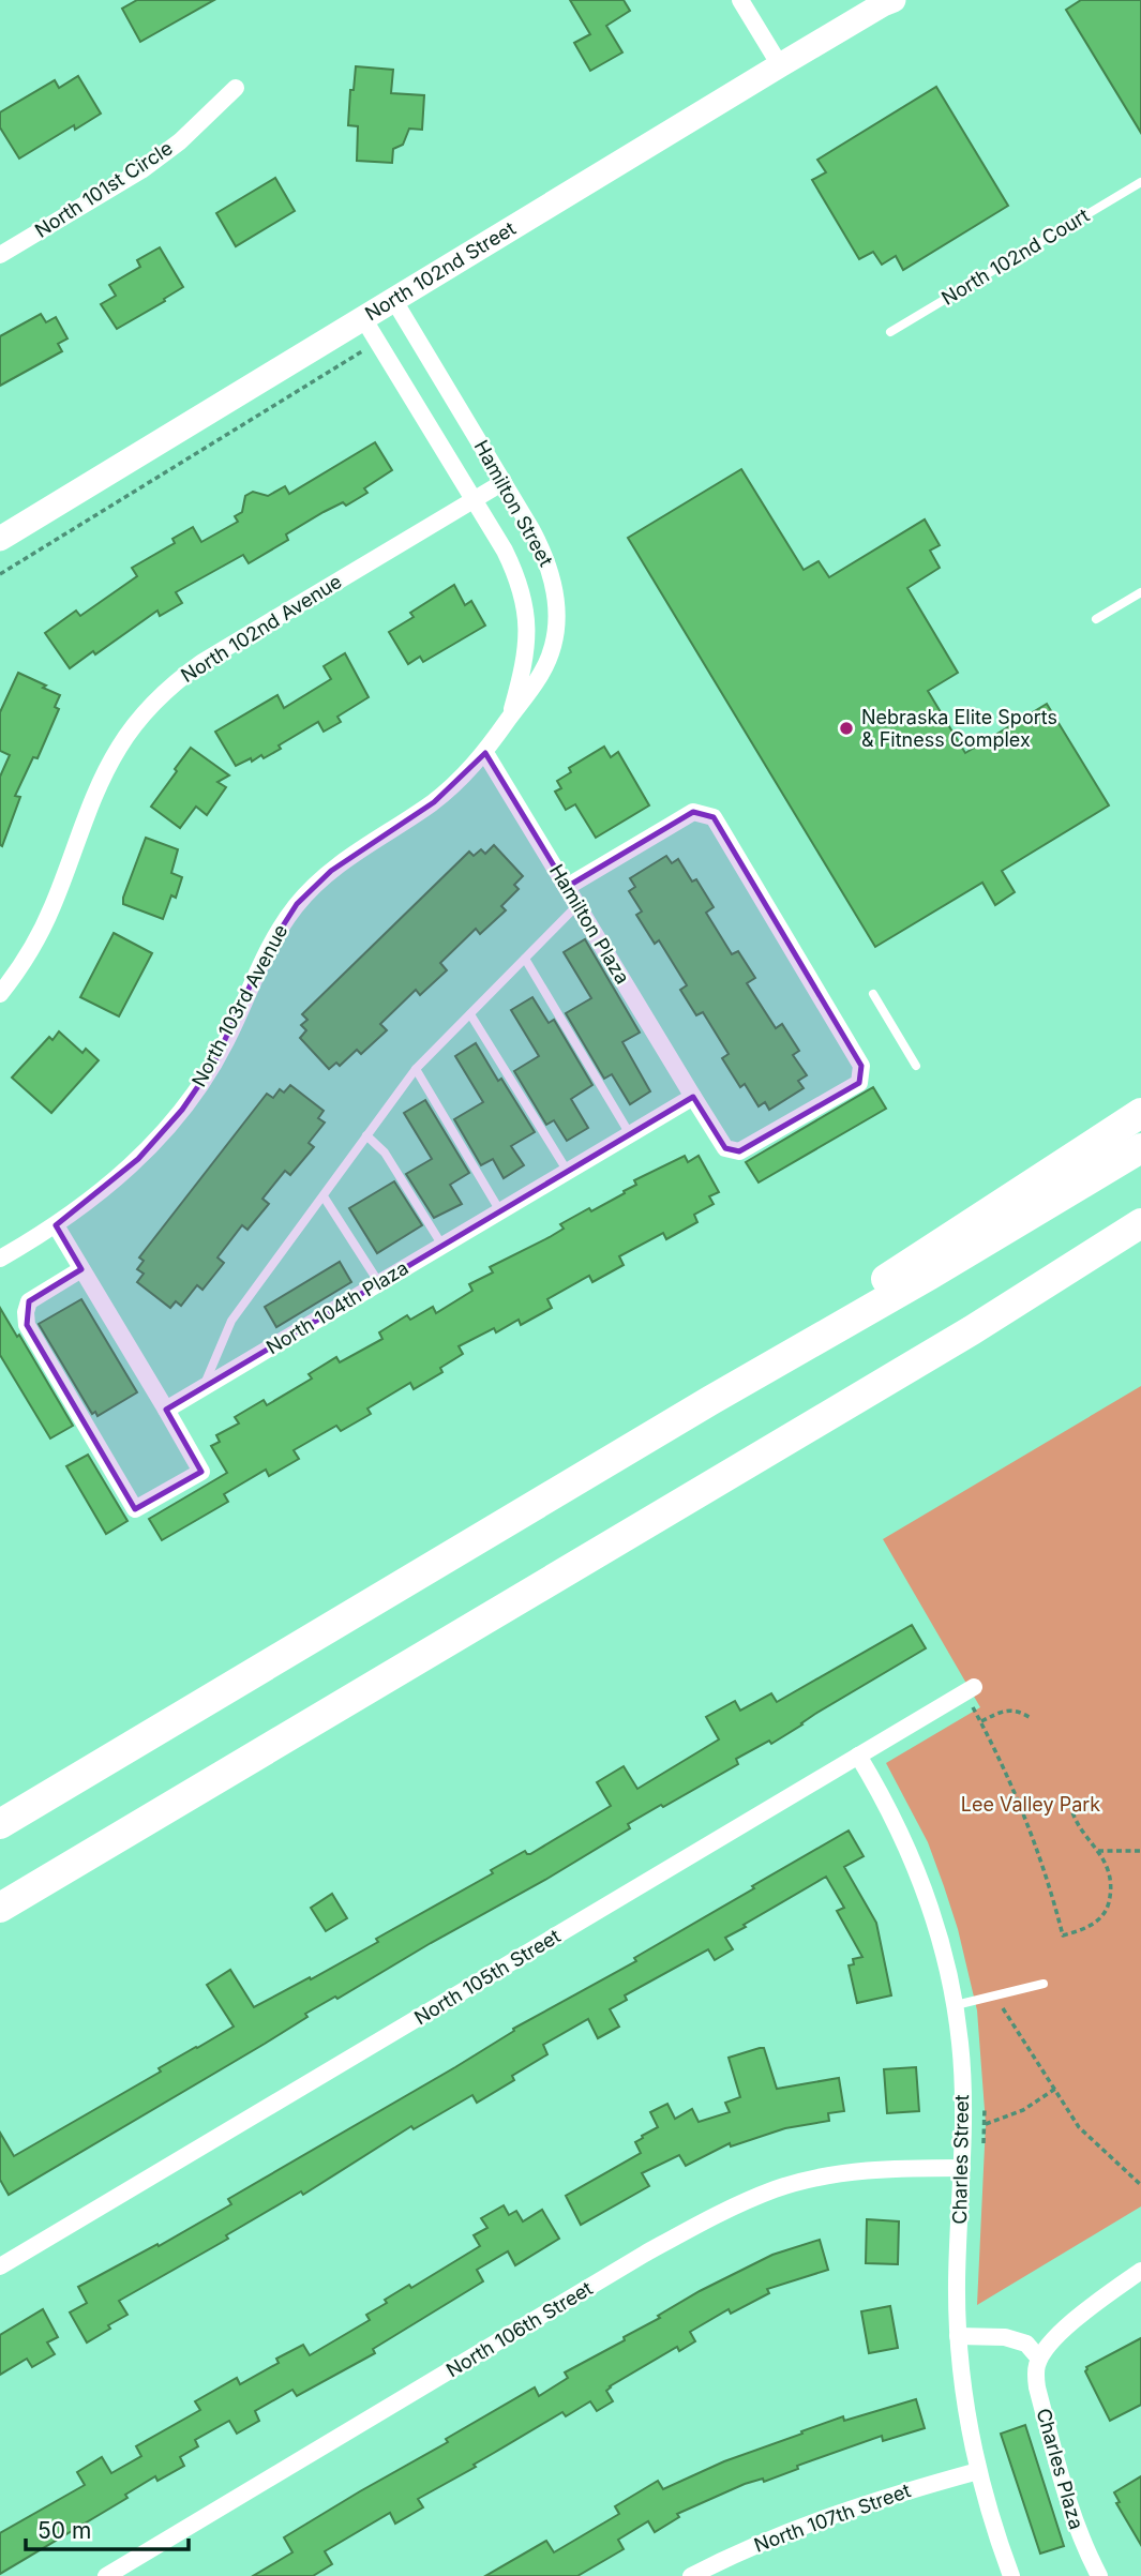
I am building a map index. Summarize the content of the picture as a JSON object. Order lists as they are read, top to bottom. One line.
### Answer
{"streets":{"main road":["North 102nd Street"],"street":["North 101st Circle","Hamilton Street","North 102nd Avenue","Hamilton Plaza","North 103rd Avenue","North 104th Plaza","North 105th Street","Charles Street","North 106th Street","Charles Plaza","North 107th Street"],"lane":["North 102nd Court"]},"crossings":[["North 102nd Street","Hamilton Street"],["Hamilton Street","North 102nd Avenue"],["Hamilton Street","North 103rd Avenue"],["Hamilton Plaza","North 103rd Avenue"],["Hamilton Plaza","North 104th Plaza"],["North 105th Street","Charles Street"],["Charles Street","North 106th Street"],["Charles Street","North 107th Street"]],"parks":["Lee Valley Park"],"places":["Nebraska Elite Sports & Fitness Complex"],"scale_bar":"50 m"}
